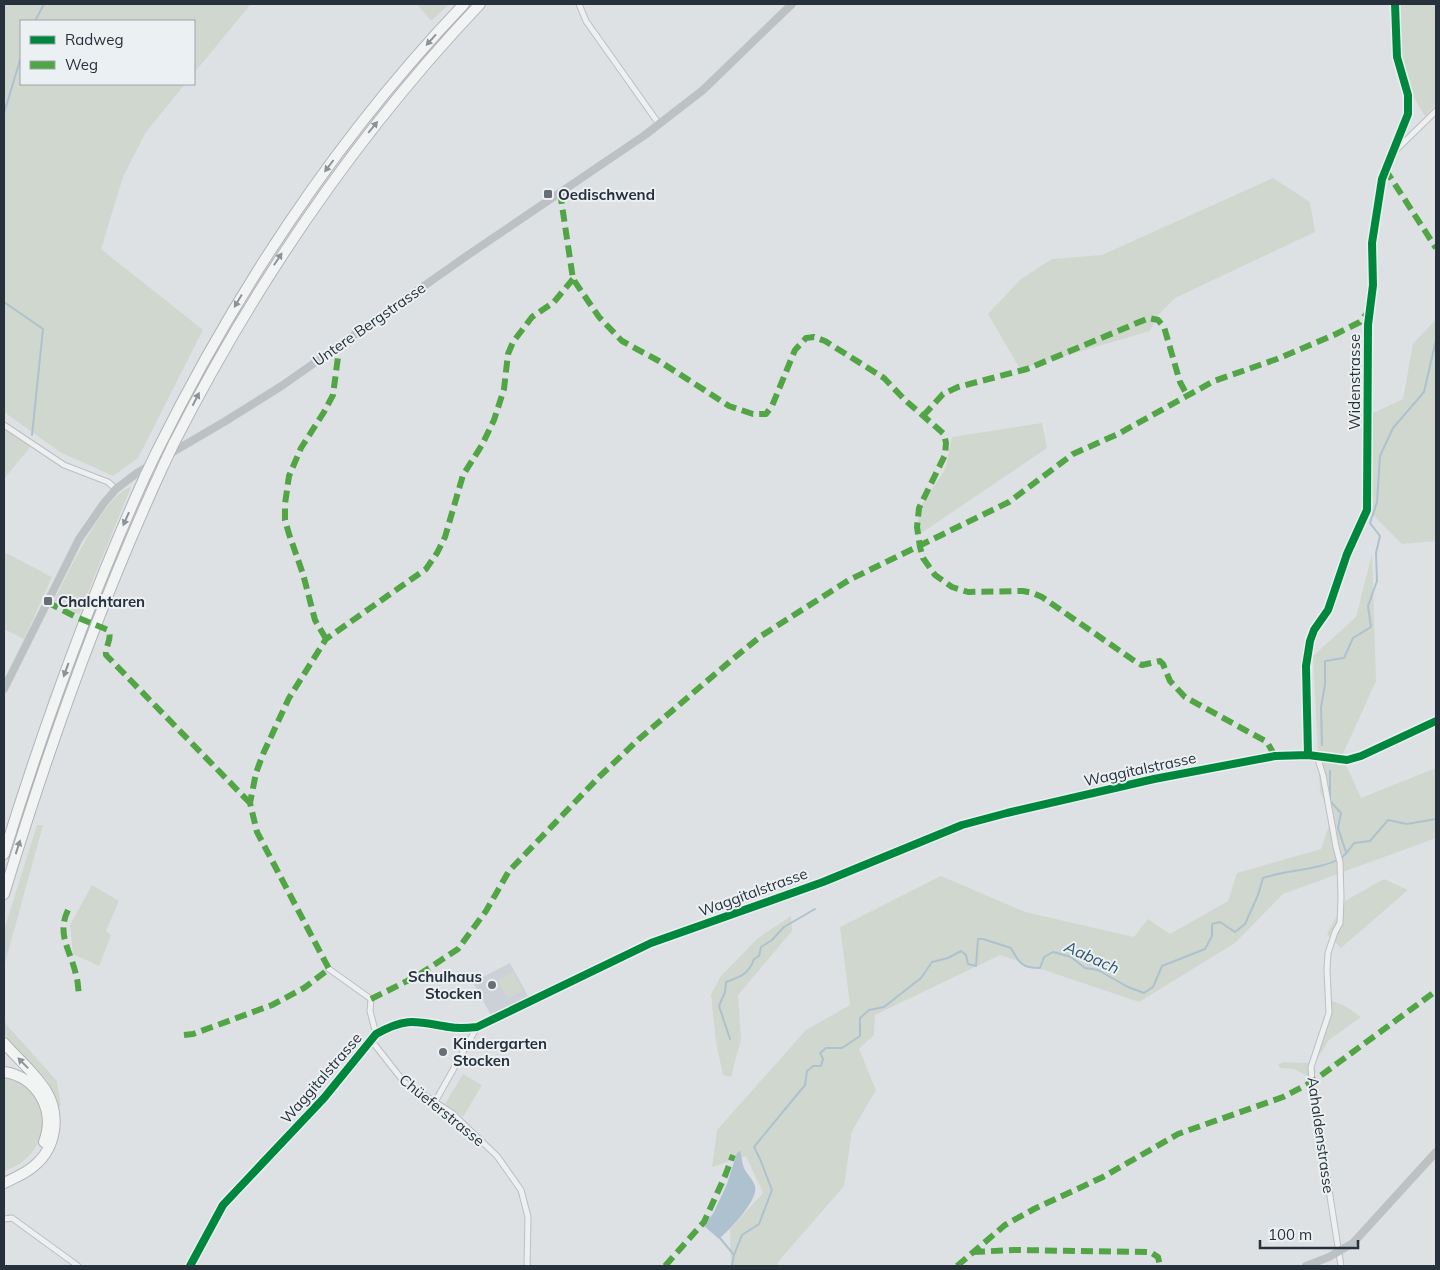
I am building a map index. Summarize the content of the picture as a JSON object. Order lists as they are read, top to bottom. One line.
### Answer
{"streets":{"main road":["Untere Bergstrasse"],"street":["Widenstrasse","Waggitalstrasse","Chüeferstrasse","Aahaldenstrasse"]},"crossings":[["Widenstrasse","Waggitalstrasse"],["Waggitalstrasse","Chüeferstrasse"],["Waggitalstrasse","Aahaldenstrasse"]],"water":["Aabach"],"places":{"transit":["Oedischwend","Chalchtaren"],"other":["Schulhaus Stocken","Kindergarten Stocken"]},"legend":["Radweg","Weg"],"scale_bar":"100 m"}
